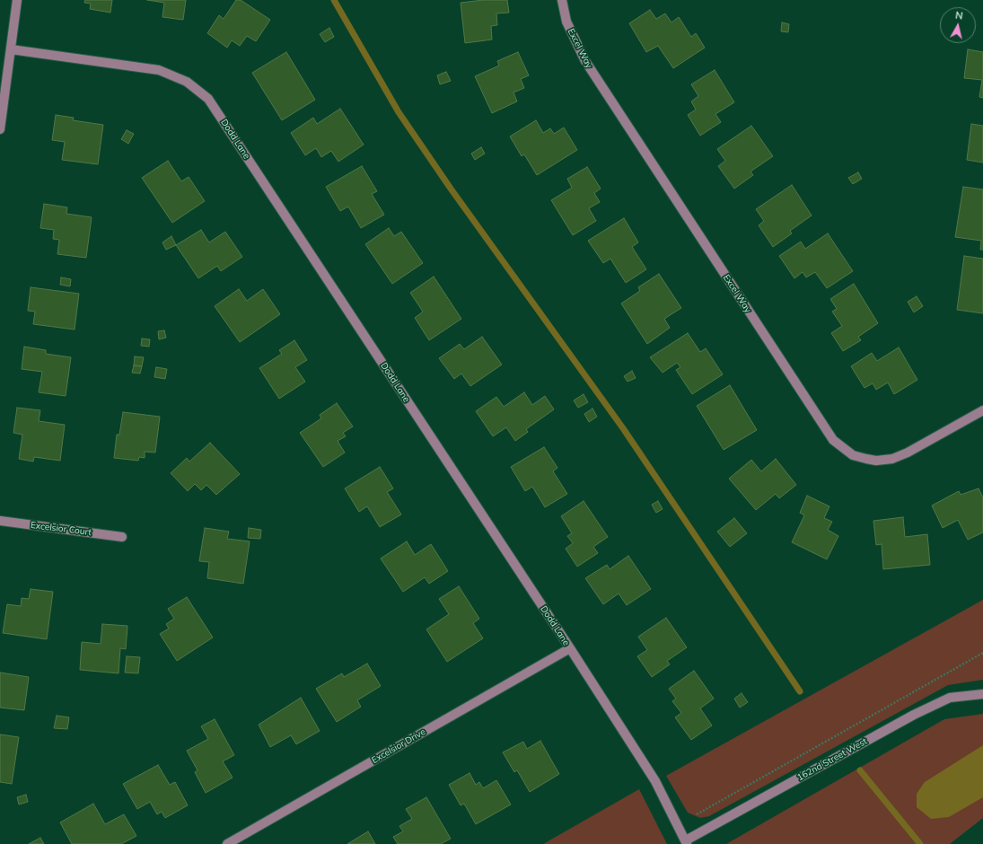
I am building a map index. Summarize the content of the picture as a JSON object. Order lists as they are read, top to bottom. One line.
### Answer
{"streets":{"street":["Excel Way","Dodd Lane","Excelsior Court","Excelsior Drive","162nd Street West"]},"crossings":[["Dodd Lane","Excelsior Drive"],["Dodd Lane","162nd Street West"]],"north":"top"}
